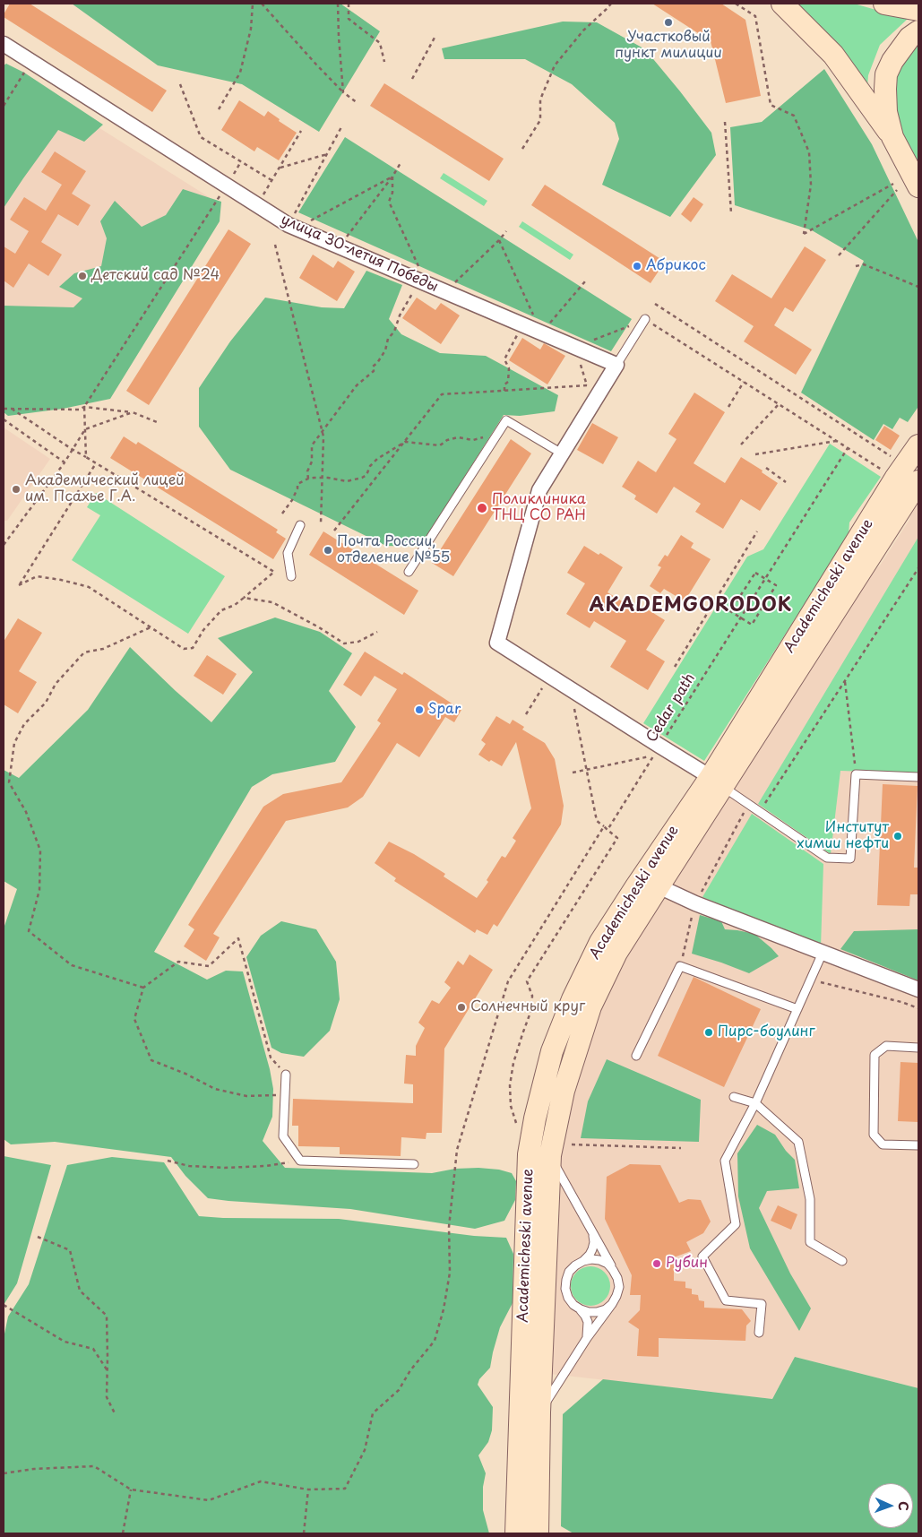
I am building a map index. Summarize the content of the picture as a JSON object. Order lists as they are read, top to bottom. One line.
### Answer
{"streets":{"main road":["Academicheski avenue"],"street":["улица 30-летия Победы"],"path":["Cedar path"]},"districts":["AKADEMGORODOK"],"places":["Участковый пункт милиции","Абрикос","Детский сад №24","Академический лицей им. Псахье Г.А.","Поликлиника ТНЦ СО РАН","Почта России, отделение №55","Spar","Институт химии нефти","Солнечный круг","Пирс-боулинг","Рубин"],"north":"right"}
